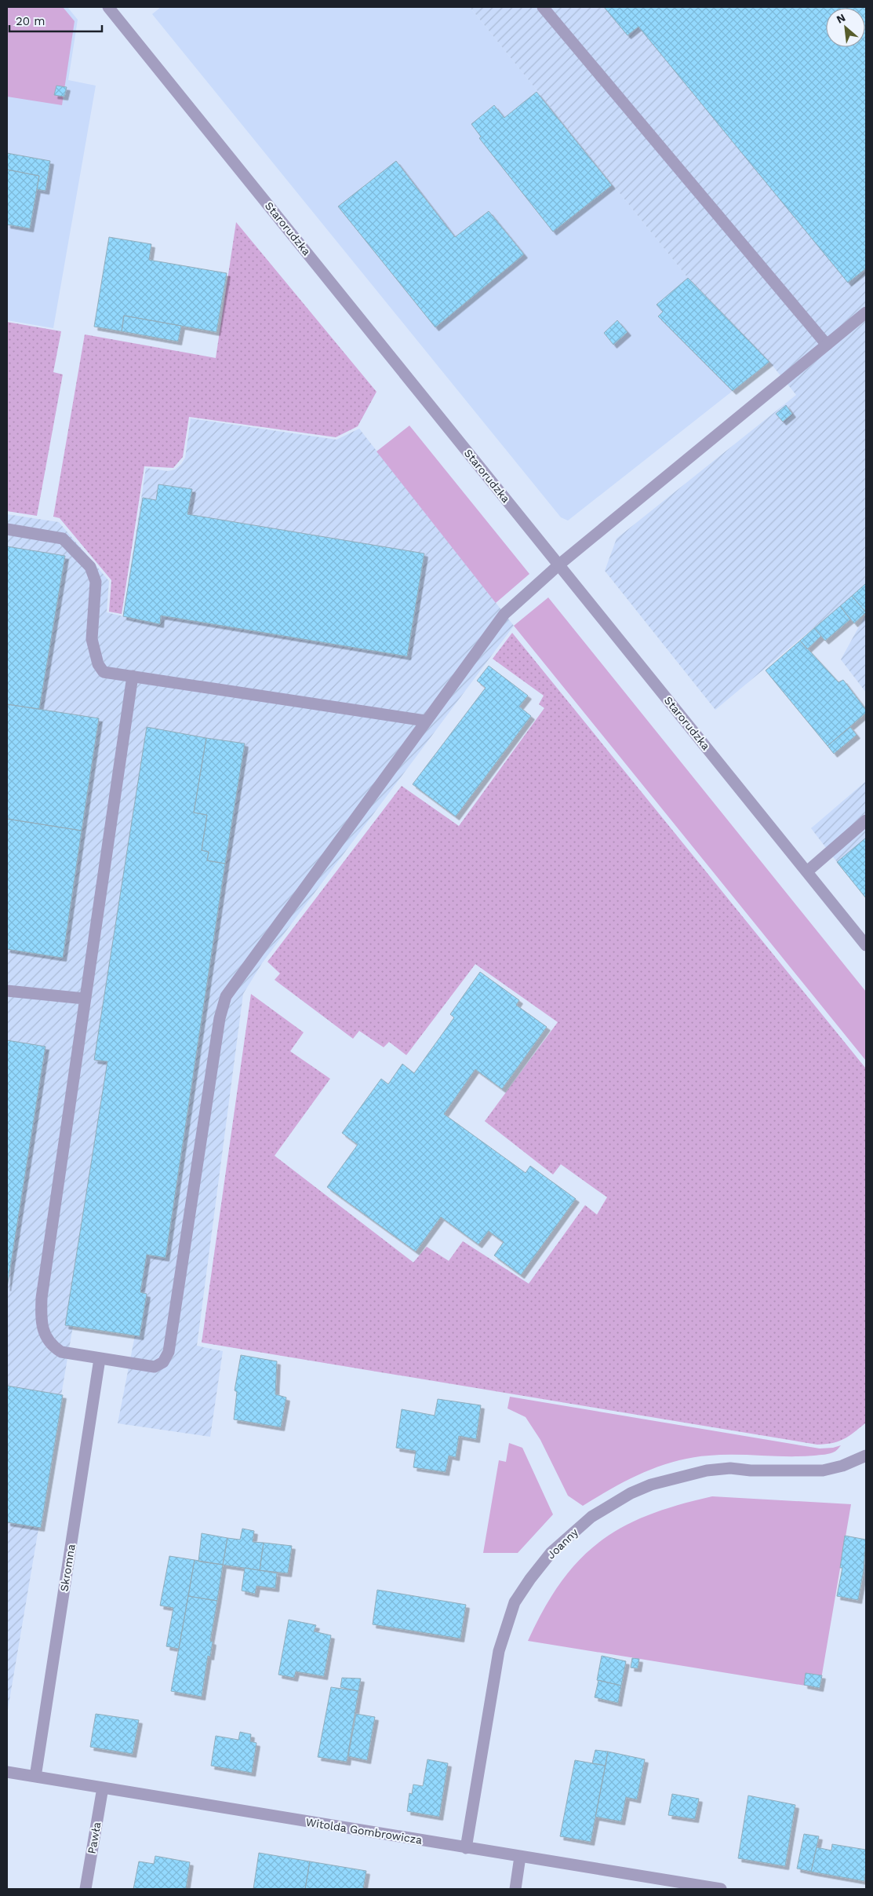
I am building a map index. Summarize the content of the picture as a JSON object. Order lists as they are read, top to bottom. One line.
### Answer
{"streets":{"street":["Starorudzka","Joanny","Skromna","Witolda Gombrowicza","Pawła"]},"crossings":[["Joanny","Witolda Gombrowicza"],["Skromna","Witolda Gombrowicza"],["Witolda Gombrowicza","Pawła"]],"scale_bar":"20 m","north":"top left"}
